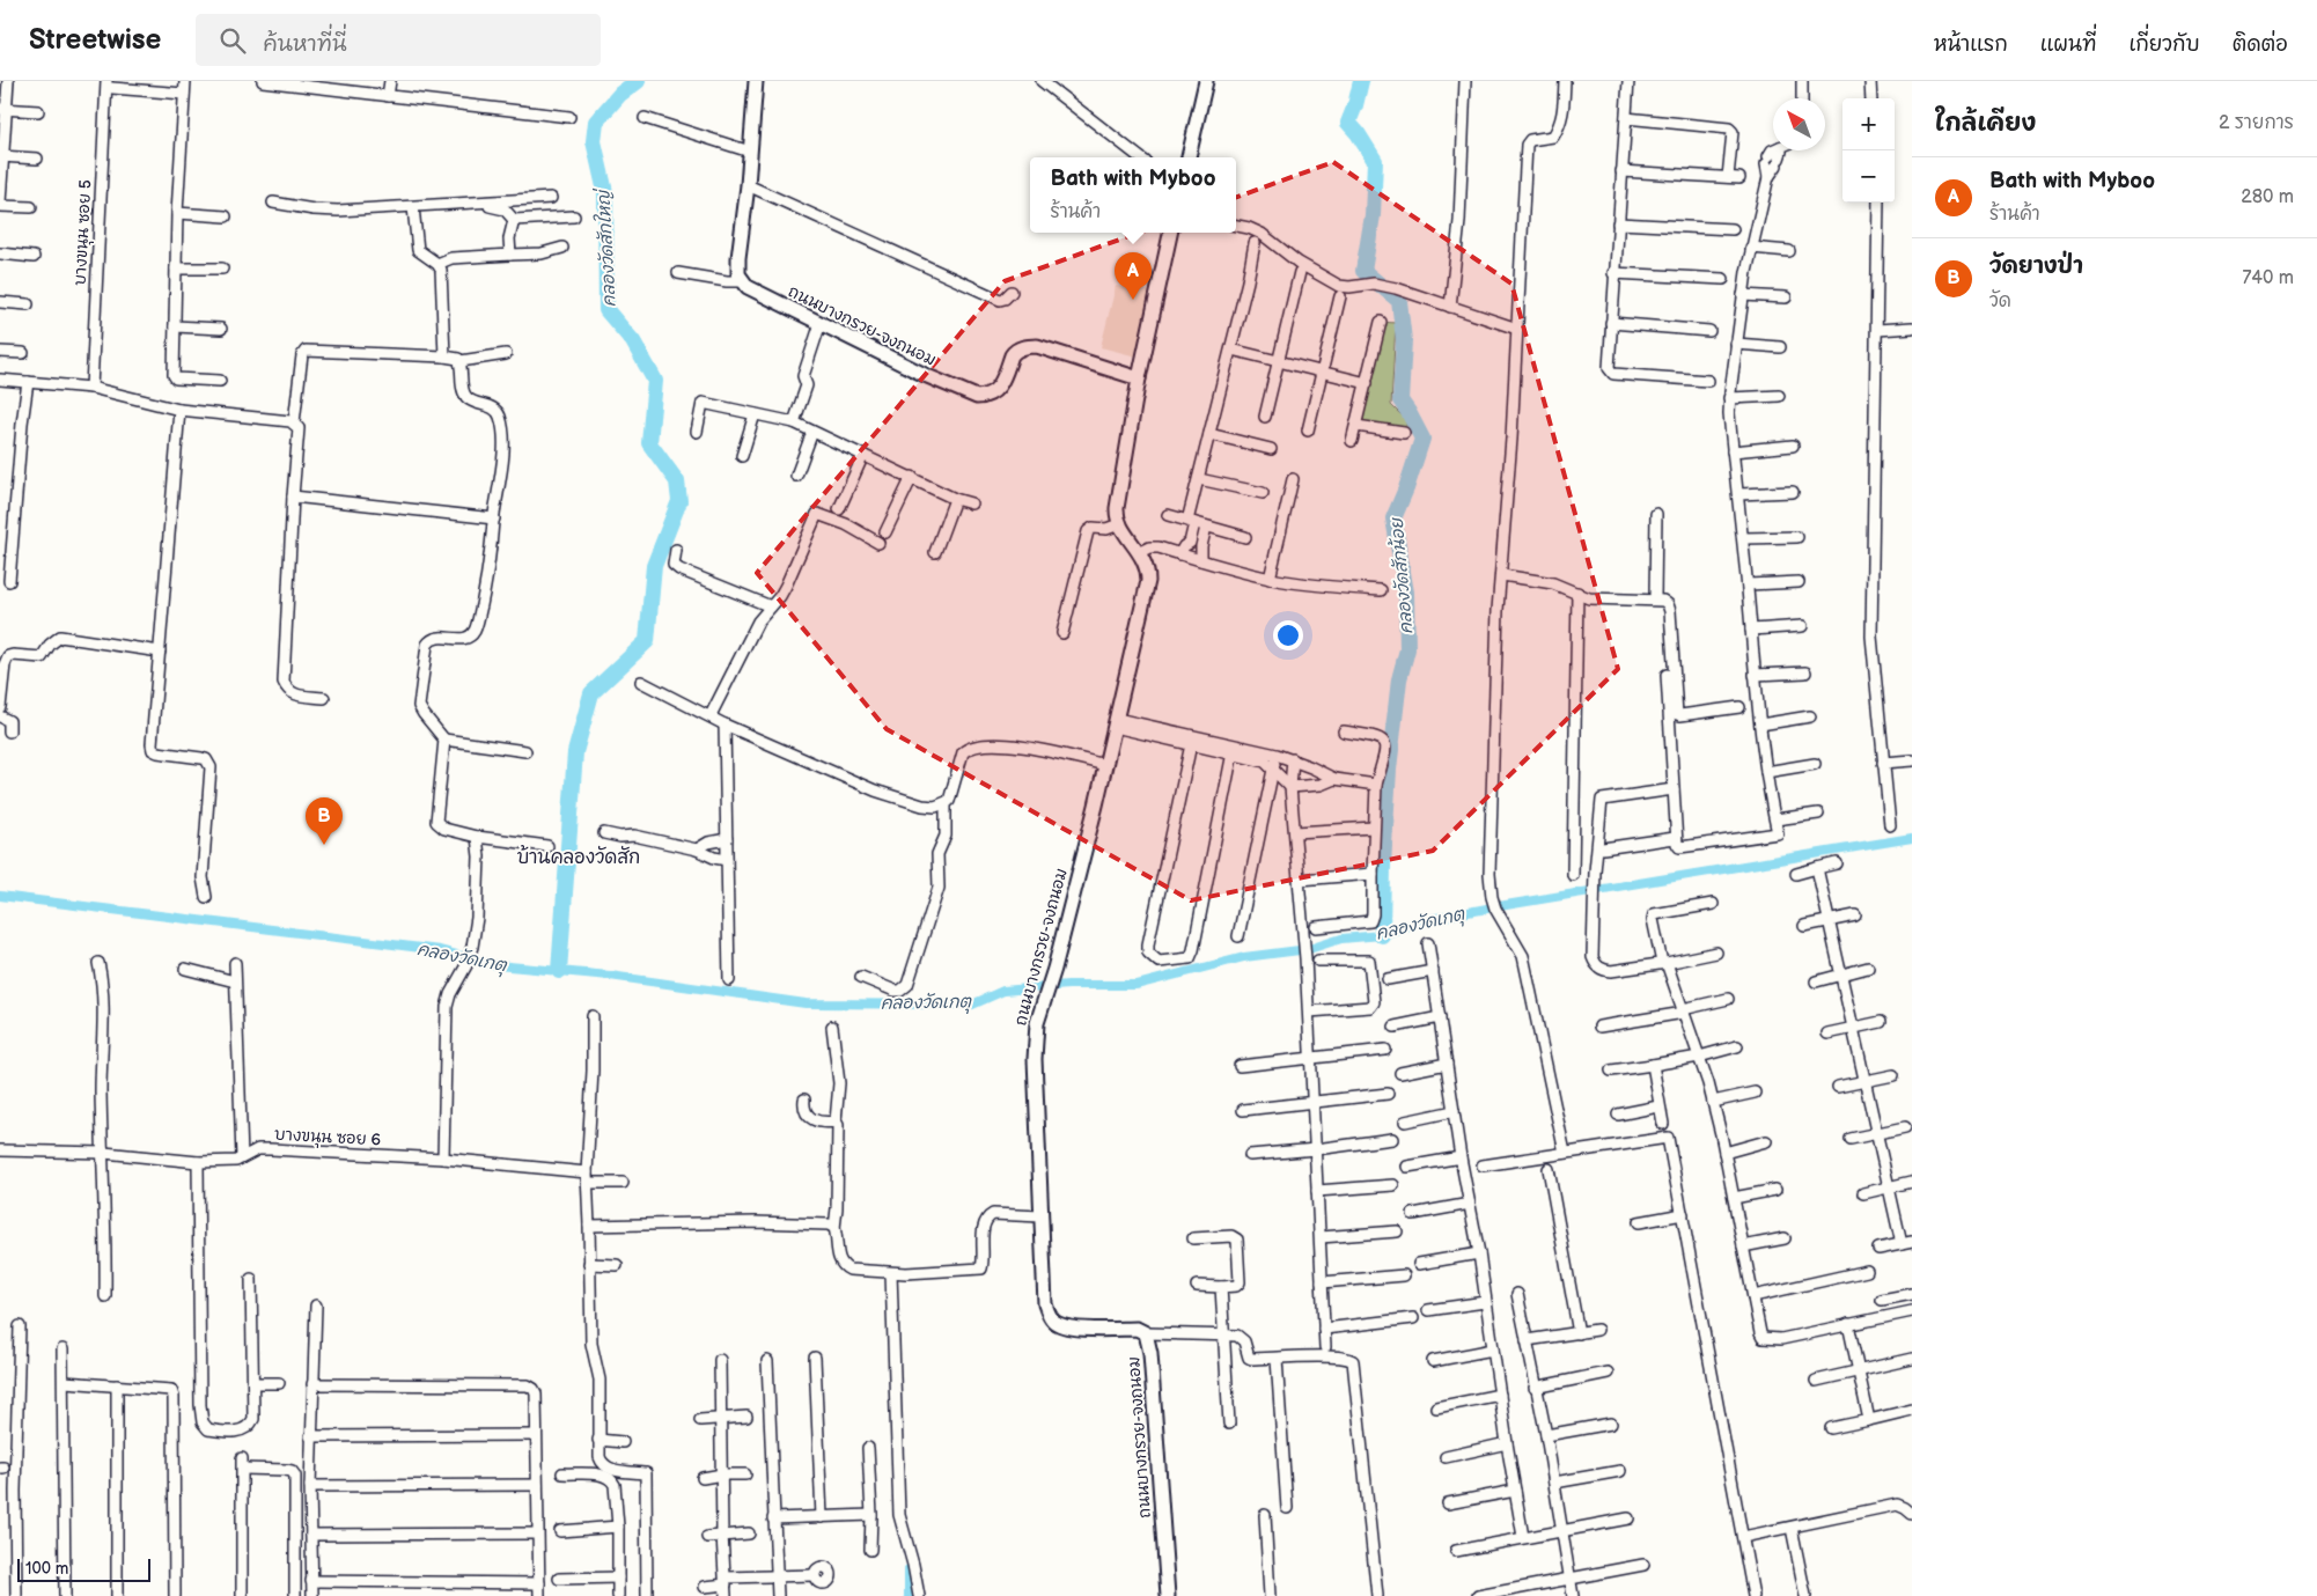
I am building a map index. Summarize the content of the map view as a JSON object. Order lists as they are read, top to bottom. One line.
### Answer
{"streets":{"street":["บางขนุน ซอย 5","ถนนบางกรวย-จงถนอม","บางขนุน ซอย 6"]},"districts":["บ้านคลองวัดสัก"],"water":["คลองวัดสักใหญ่","คลองวัดสักน้อย","คลองวัดเกตุ"],"scale_bar":"100 m","north":"top left","page":{"header":"Streetwise","search":"ค้นหาที่นี่","nav":["หน้าแรก","แผนที่","เกี่ยวกับ","ติดต่อ"],"heading":["ใกล้เคียง","2 รายการ"],"map_buttons":["+","−"],"list":[{"mark":"A","name":"Bath with Myboo","note":"ร้านค้า","value":"280 m"},{"mark":"B","name":"วัดยางป่า","note":"วัด","value":"740 m"}],"popup":["Bath with Myboo","ร้านค้า"],"pins":["A","B"],"scale":"100 m"}}
